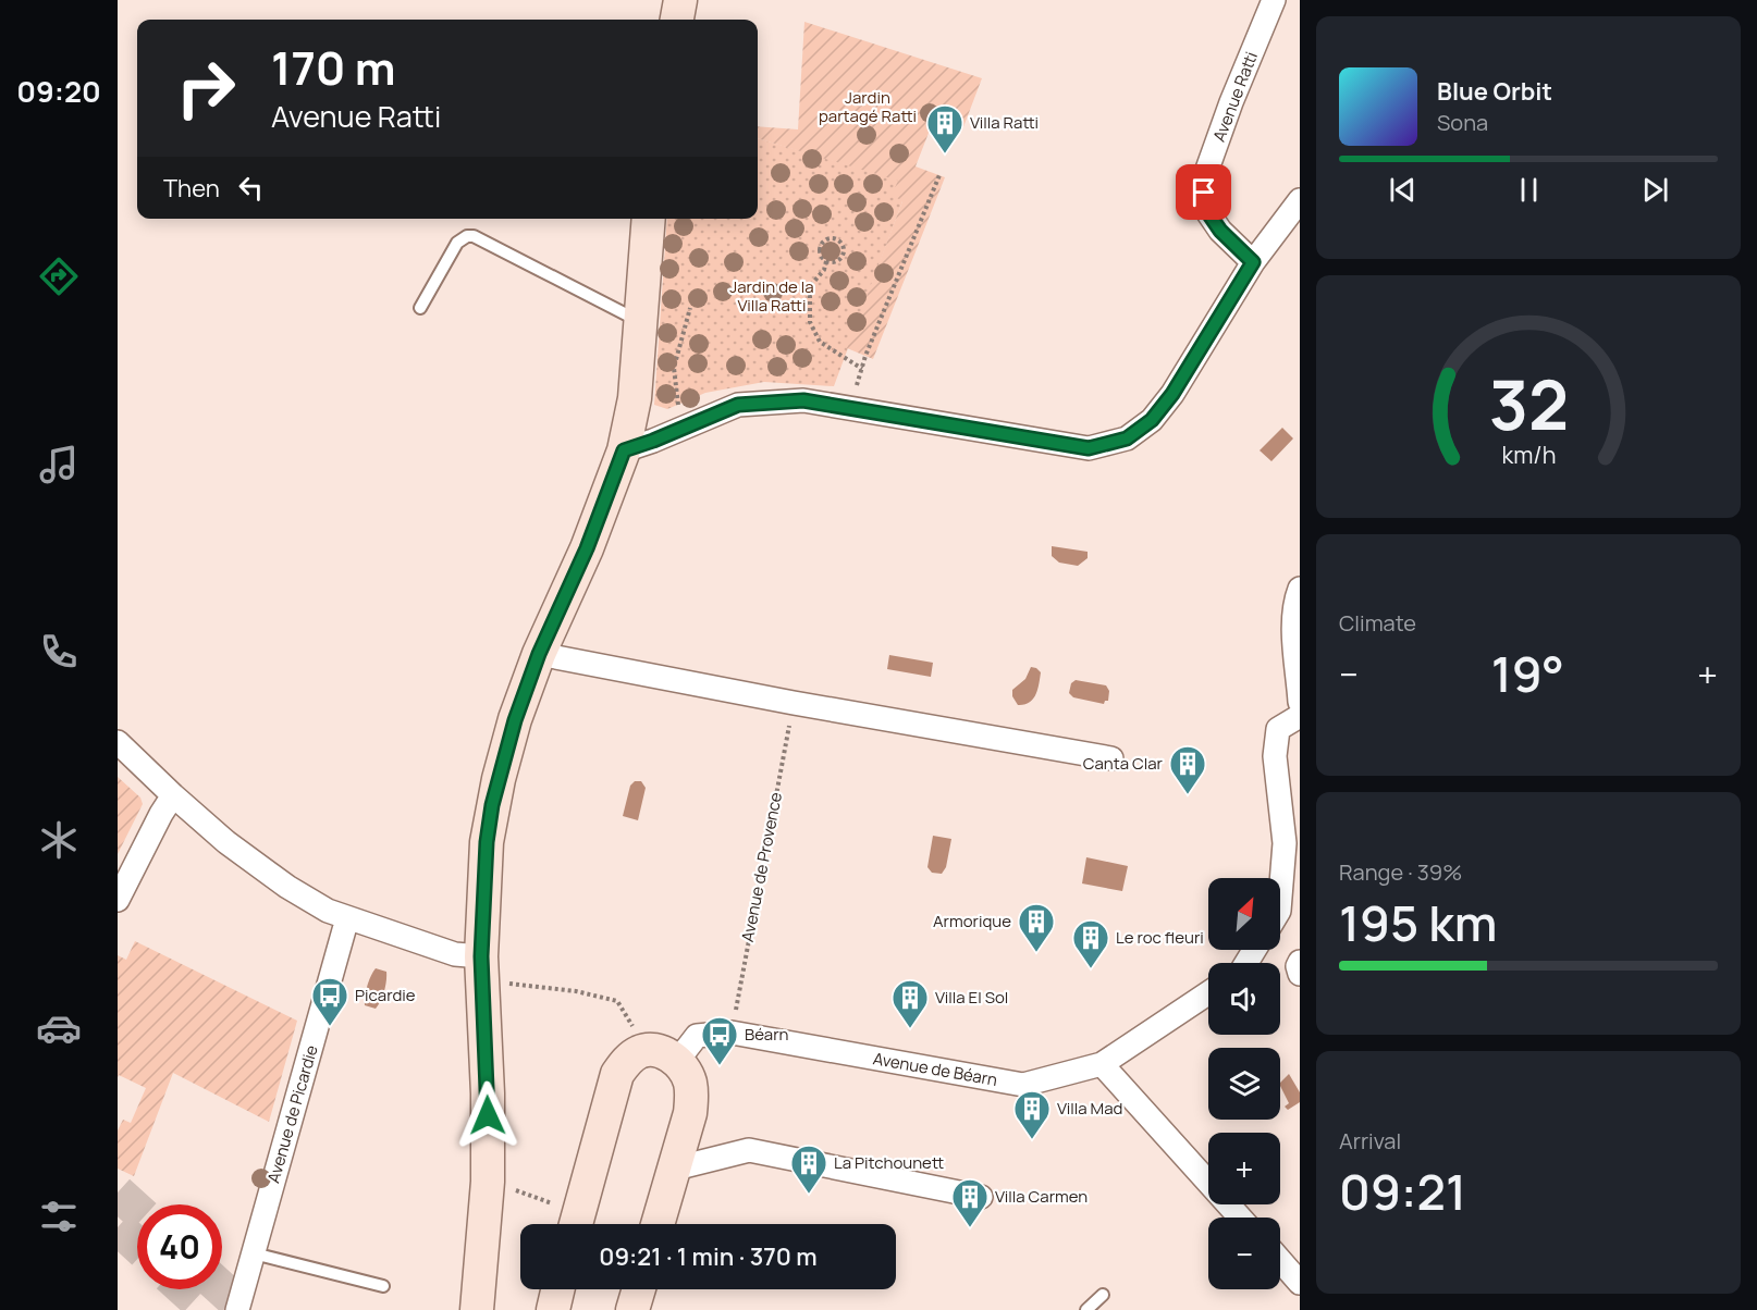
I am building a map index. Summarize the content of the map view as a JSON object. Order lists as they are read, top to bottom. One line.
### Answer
{"streets":{"street":["Avenue Ratti","Avenue de Béarn","Avenue de Picardie"],"path":["Avenue de Provence"]},"crossings":[["Avenue de Provence","Avenue de Béarn"]],"parks":["Jardin partagé Ratti","Jardin de la Villa Ratti"],"places":{"building":["Villa Ratti","Canta Clar","Armorique","Le roc fleuri","Villa El Sol","Villa Mad","La Pitchounett","Villa Carmen"],"bus stop":["Picardie","Béarn"]},"north":"top right","page":{"tabs":"09:20","turn":["170 m","Avenue Ratti"],"song":["Blue Orbit","Sona"],"then":"Then","tile":["Climate",["Range · 39%","195 km"],["Arrival","09:21"]],"heat":["−","19°","+"],"map_buttons":["+","−"],"limit":"40","trip":"09:21 · 1 min · 370 m","gauge":["32","km/h"]}}
